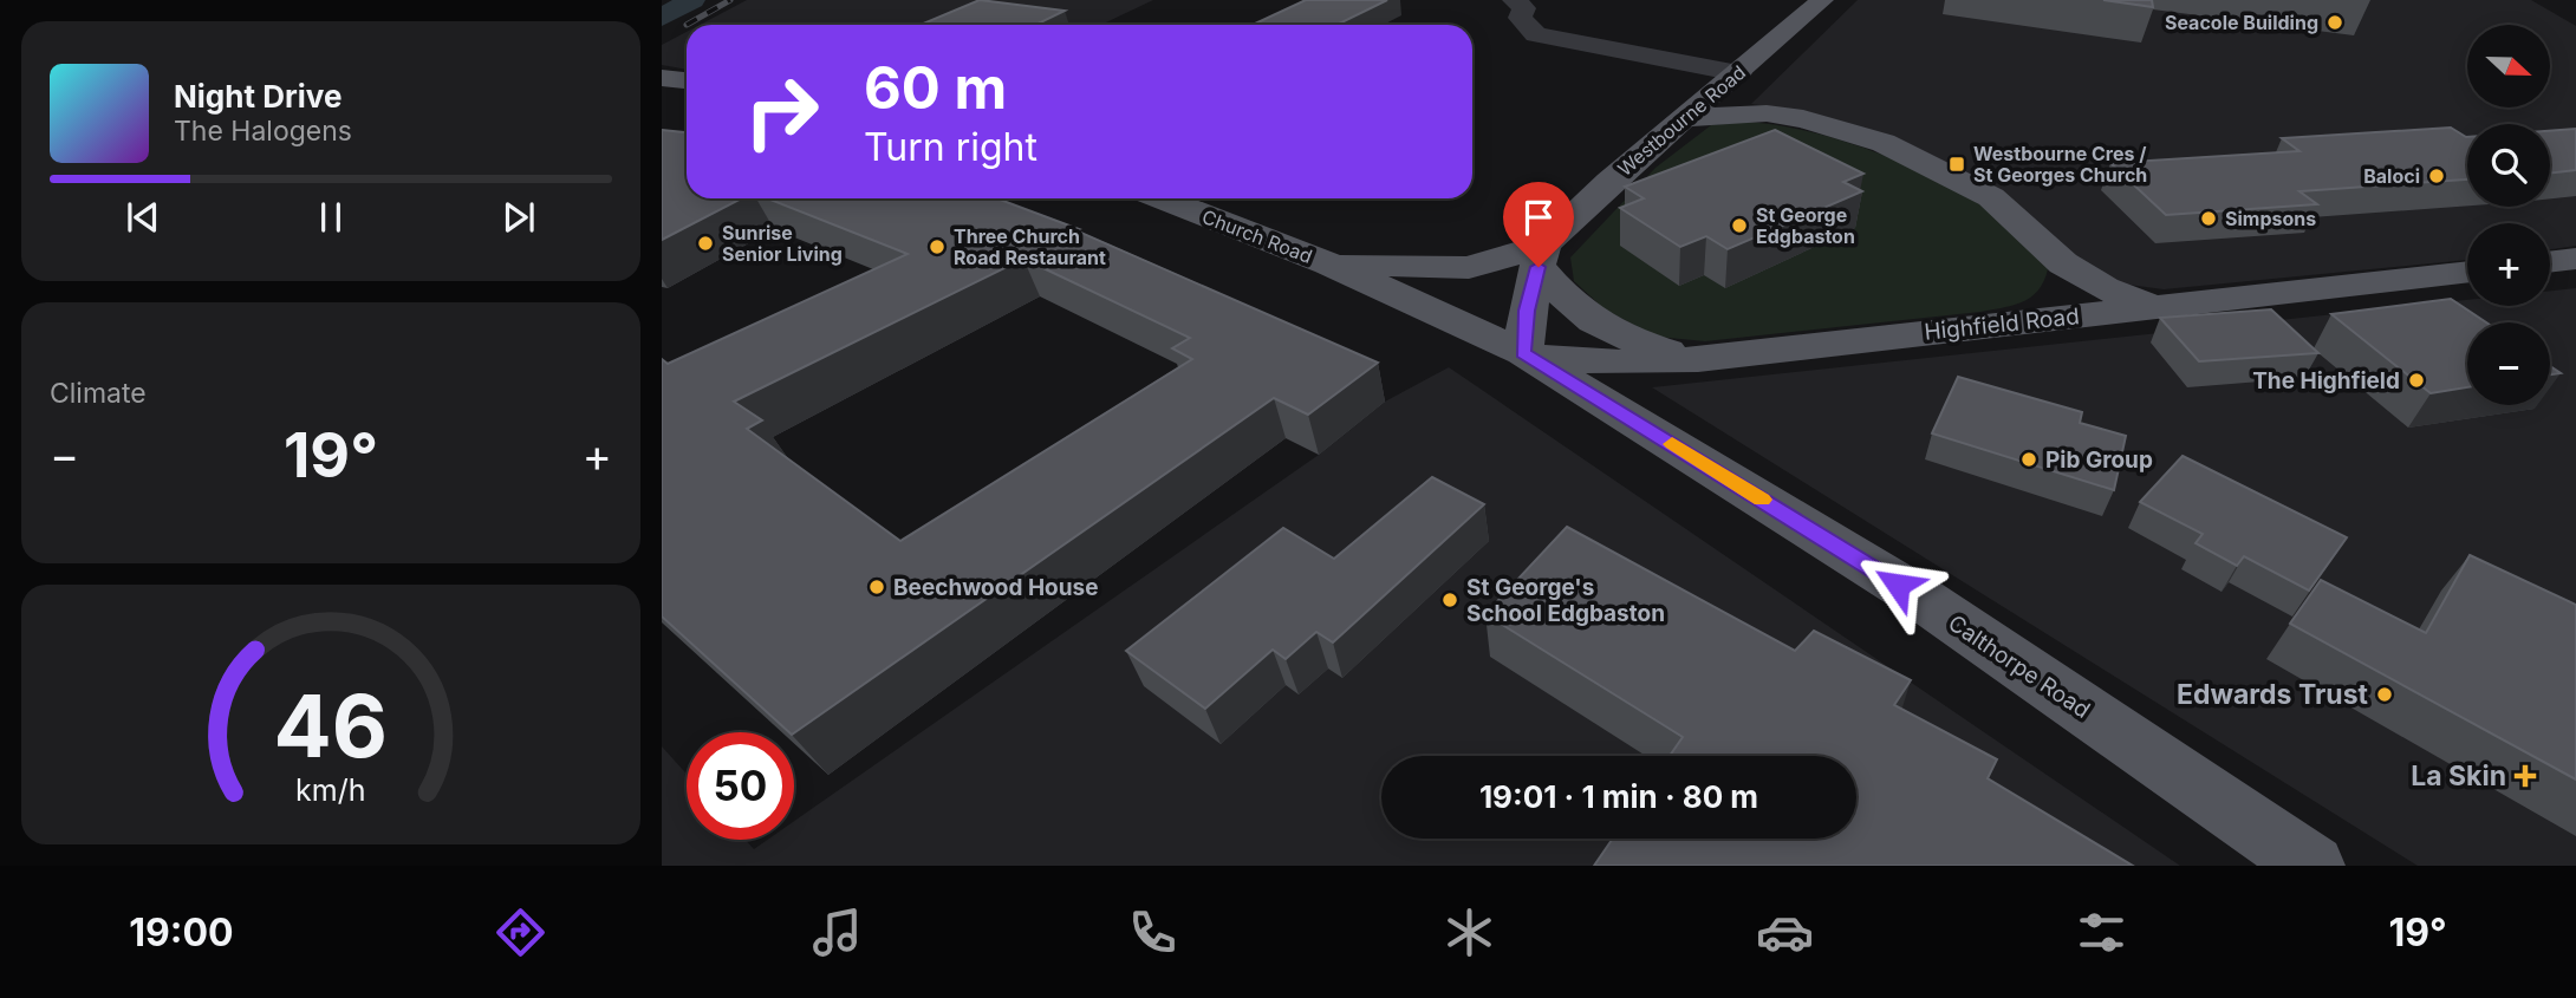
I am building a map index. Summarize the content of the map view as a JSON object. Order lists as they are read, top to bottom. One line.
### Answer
{"streets":{"main road":["Westbourne Road","Church Road","Highfield Road","Calthorpe Road"]},"crossings":[["Church Road","Calthorpe Road"],["Highfield Road","Calthorpe Road"]],"places":{"other":["Seacole Building","Baloci","Simpsons","St George Edgbaston","Sunrise Senior Living","Three Church Road Restaurant","The Highfield","Pib Group","Beechwood House","St George's School Edgbaston","Edwards Trust"],"transit":["Westbourne Cres / St Georges Church"],"health":["La Skin"]},"north":"right","page":{"map_buttons":["+","−"],"turn":["60 m","Turn right"],"song":["Night Drive","The Halogens"],"tile":"Climate","heat":["−","19°","+"],"limit":"50","trip":"19:01 · 1 min · 80 m","tabs":["19:00","19°"],"gauge":["46","km/h"]}}
